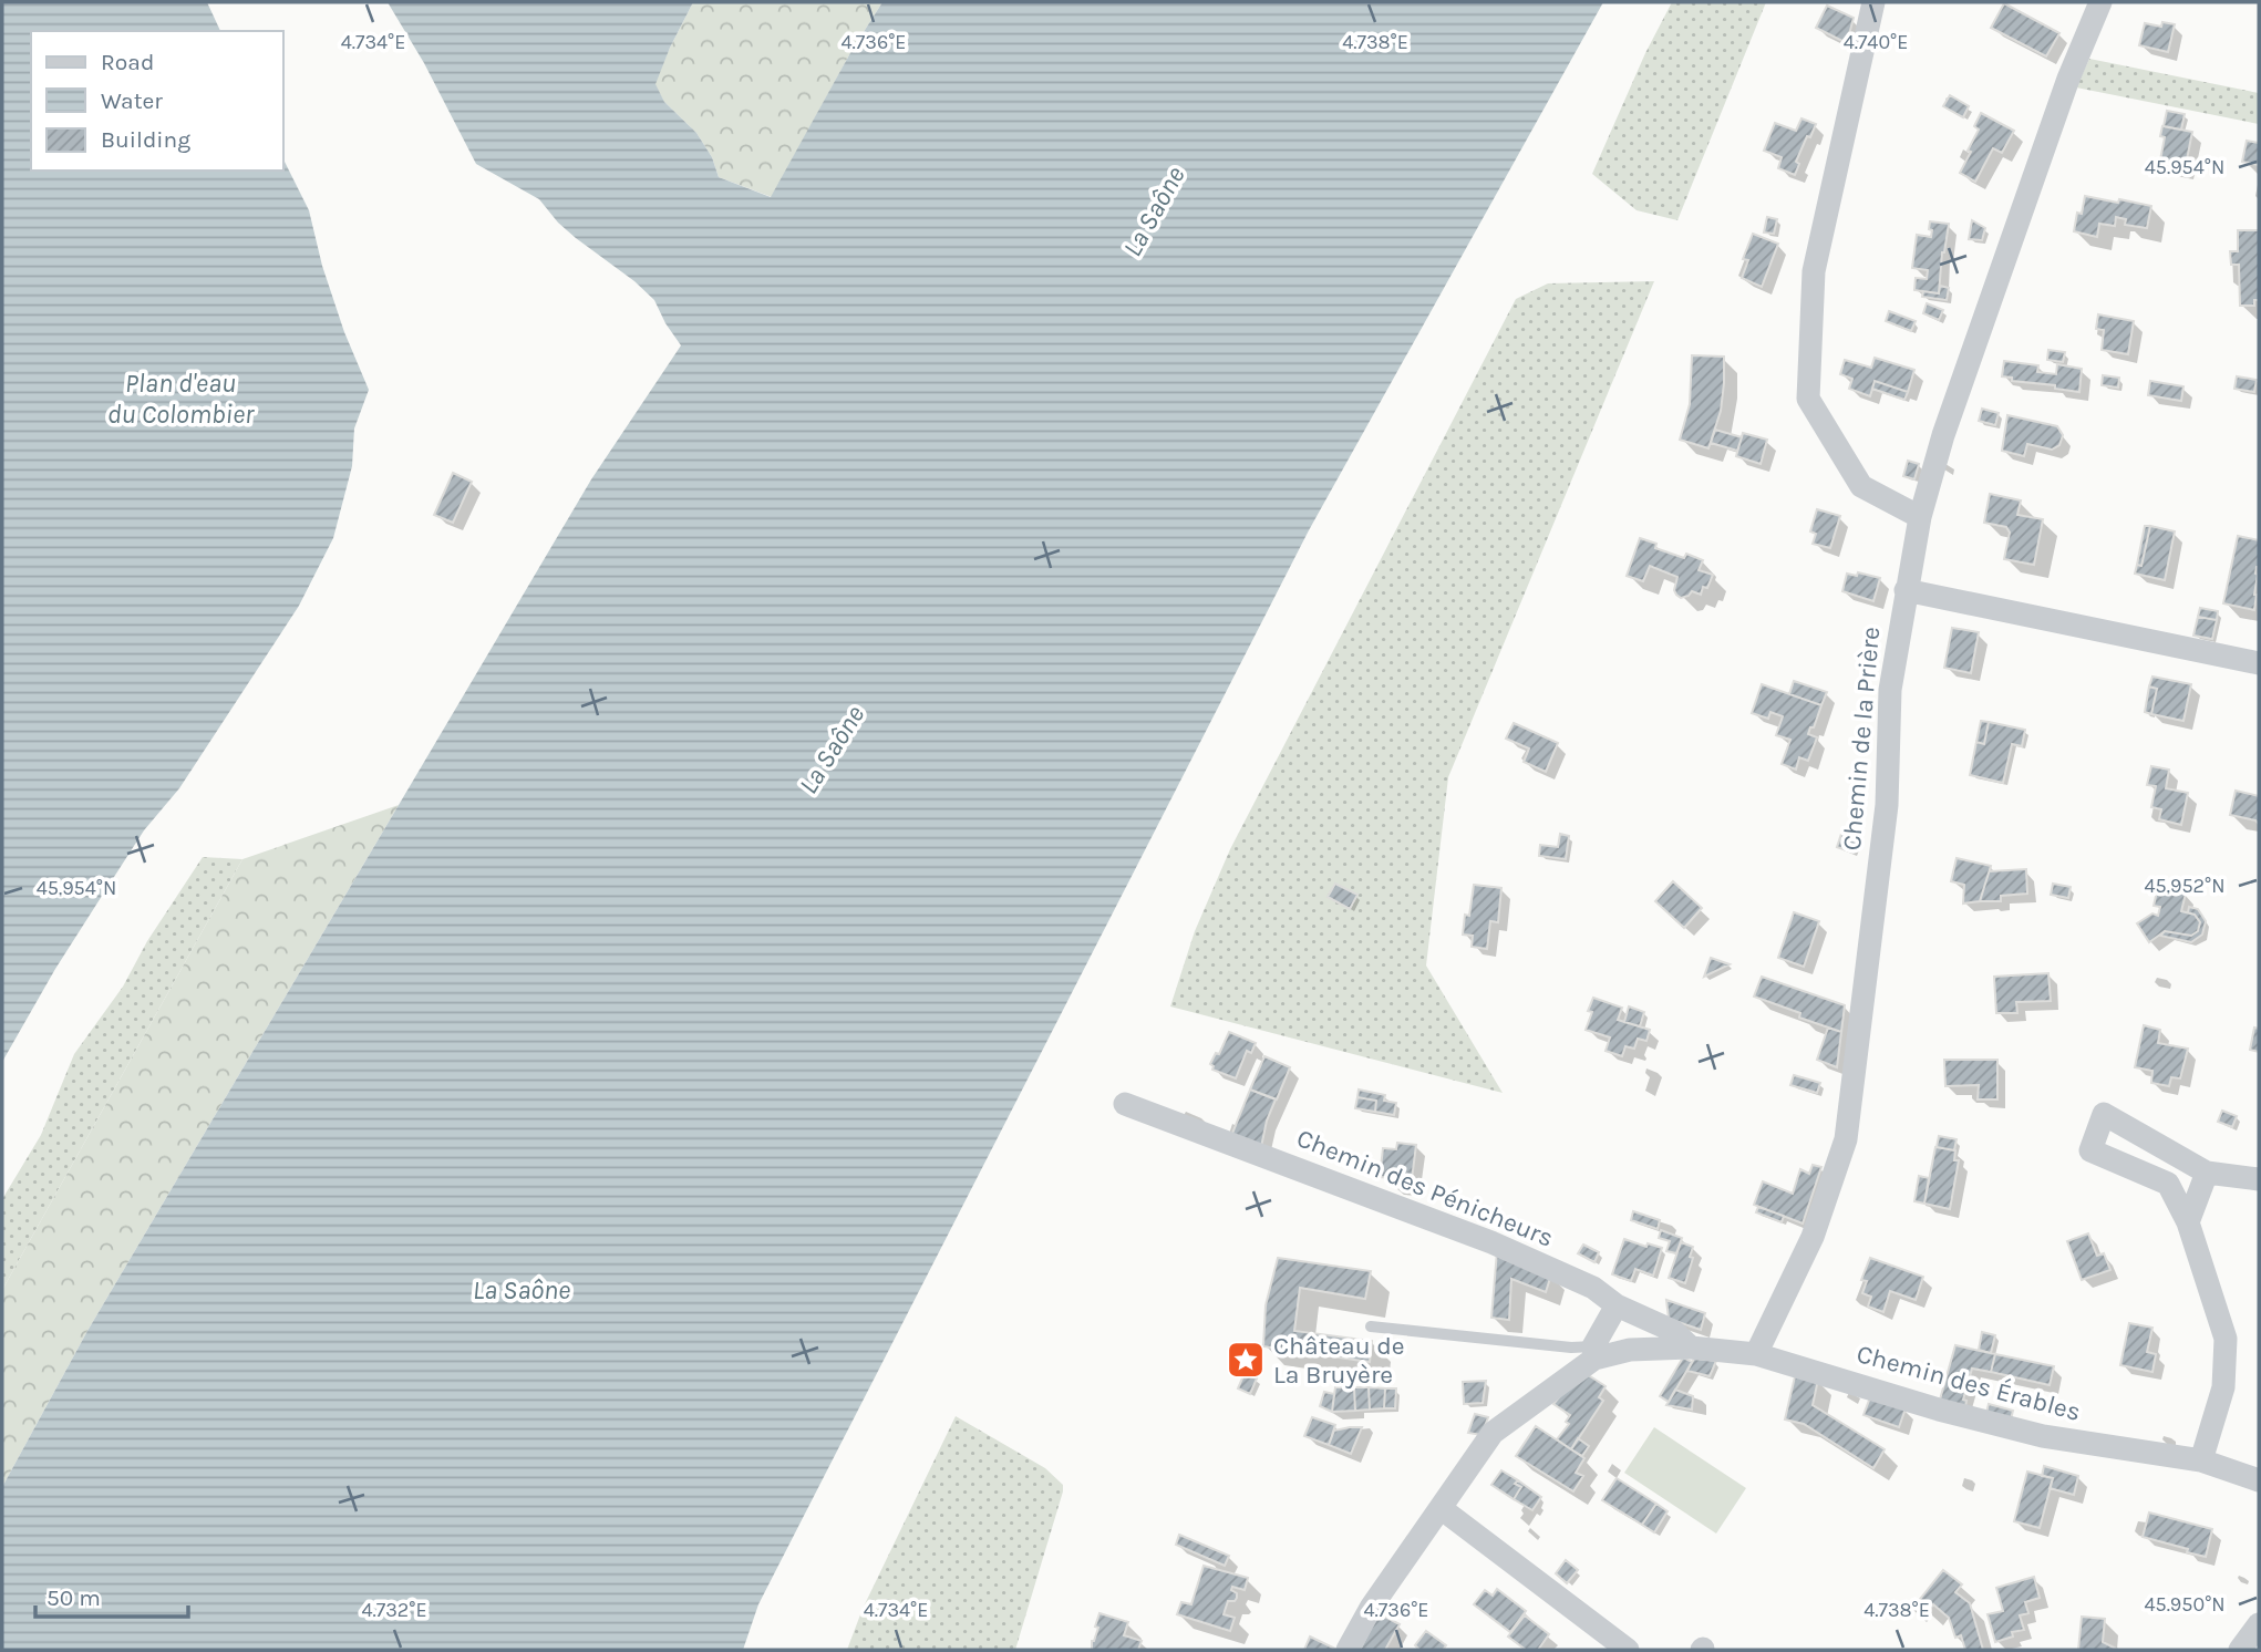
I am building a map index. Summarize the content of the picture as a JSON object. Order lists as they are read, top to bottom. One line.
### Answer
{"streets":{"street":["Chemin de la Prière","Chemin des Pénicheurs","Chemin des Érables"]},"crossings":[["Chemin de la Prière","Chemin des Érables"],["Chemin des Pénicheurs","Chemin des Érables"]],"water":["La Saône","Plan d'eau du Colombier"],"places":{"place":["Château de La Bruyère"]},"legend":["Road","Water","Building"],"scale_bar":"50 m","coordinates":["4.734°E","4.736°E","4.738°E","4.740°E","45.954°N","45.952°N","45.950°N","4.732°E"]}
